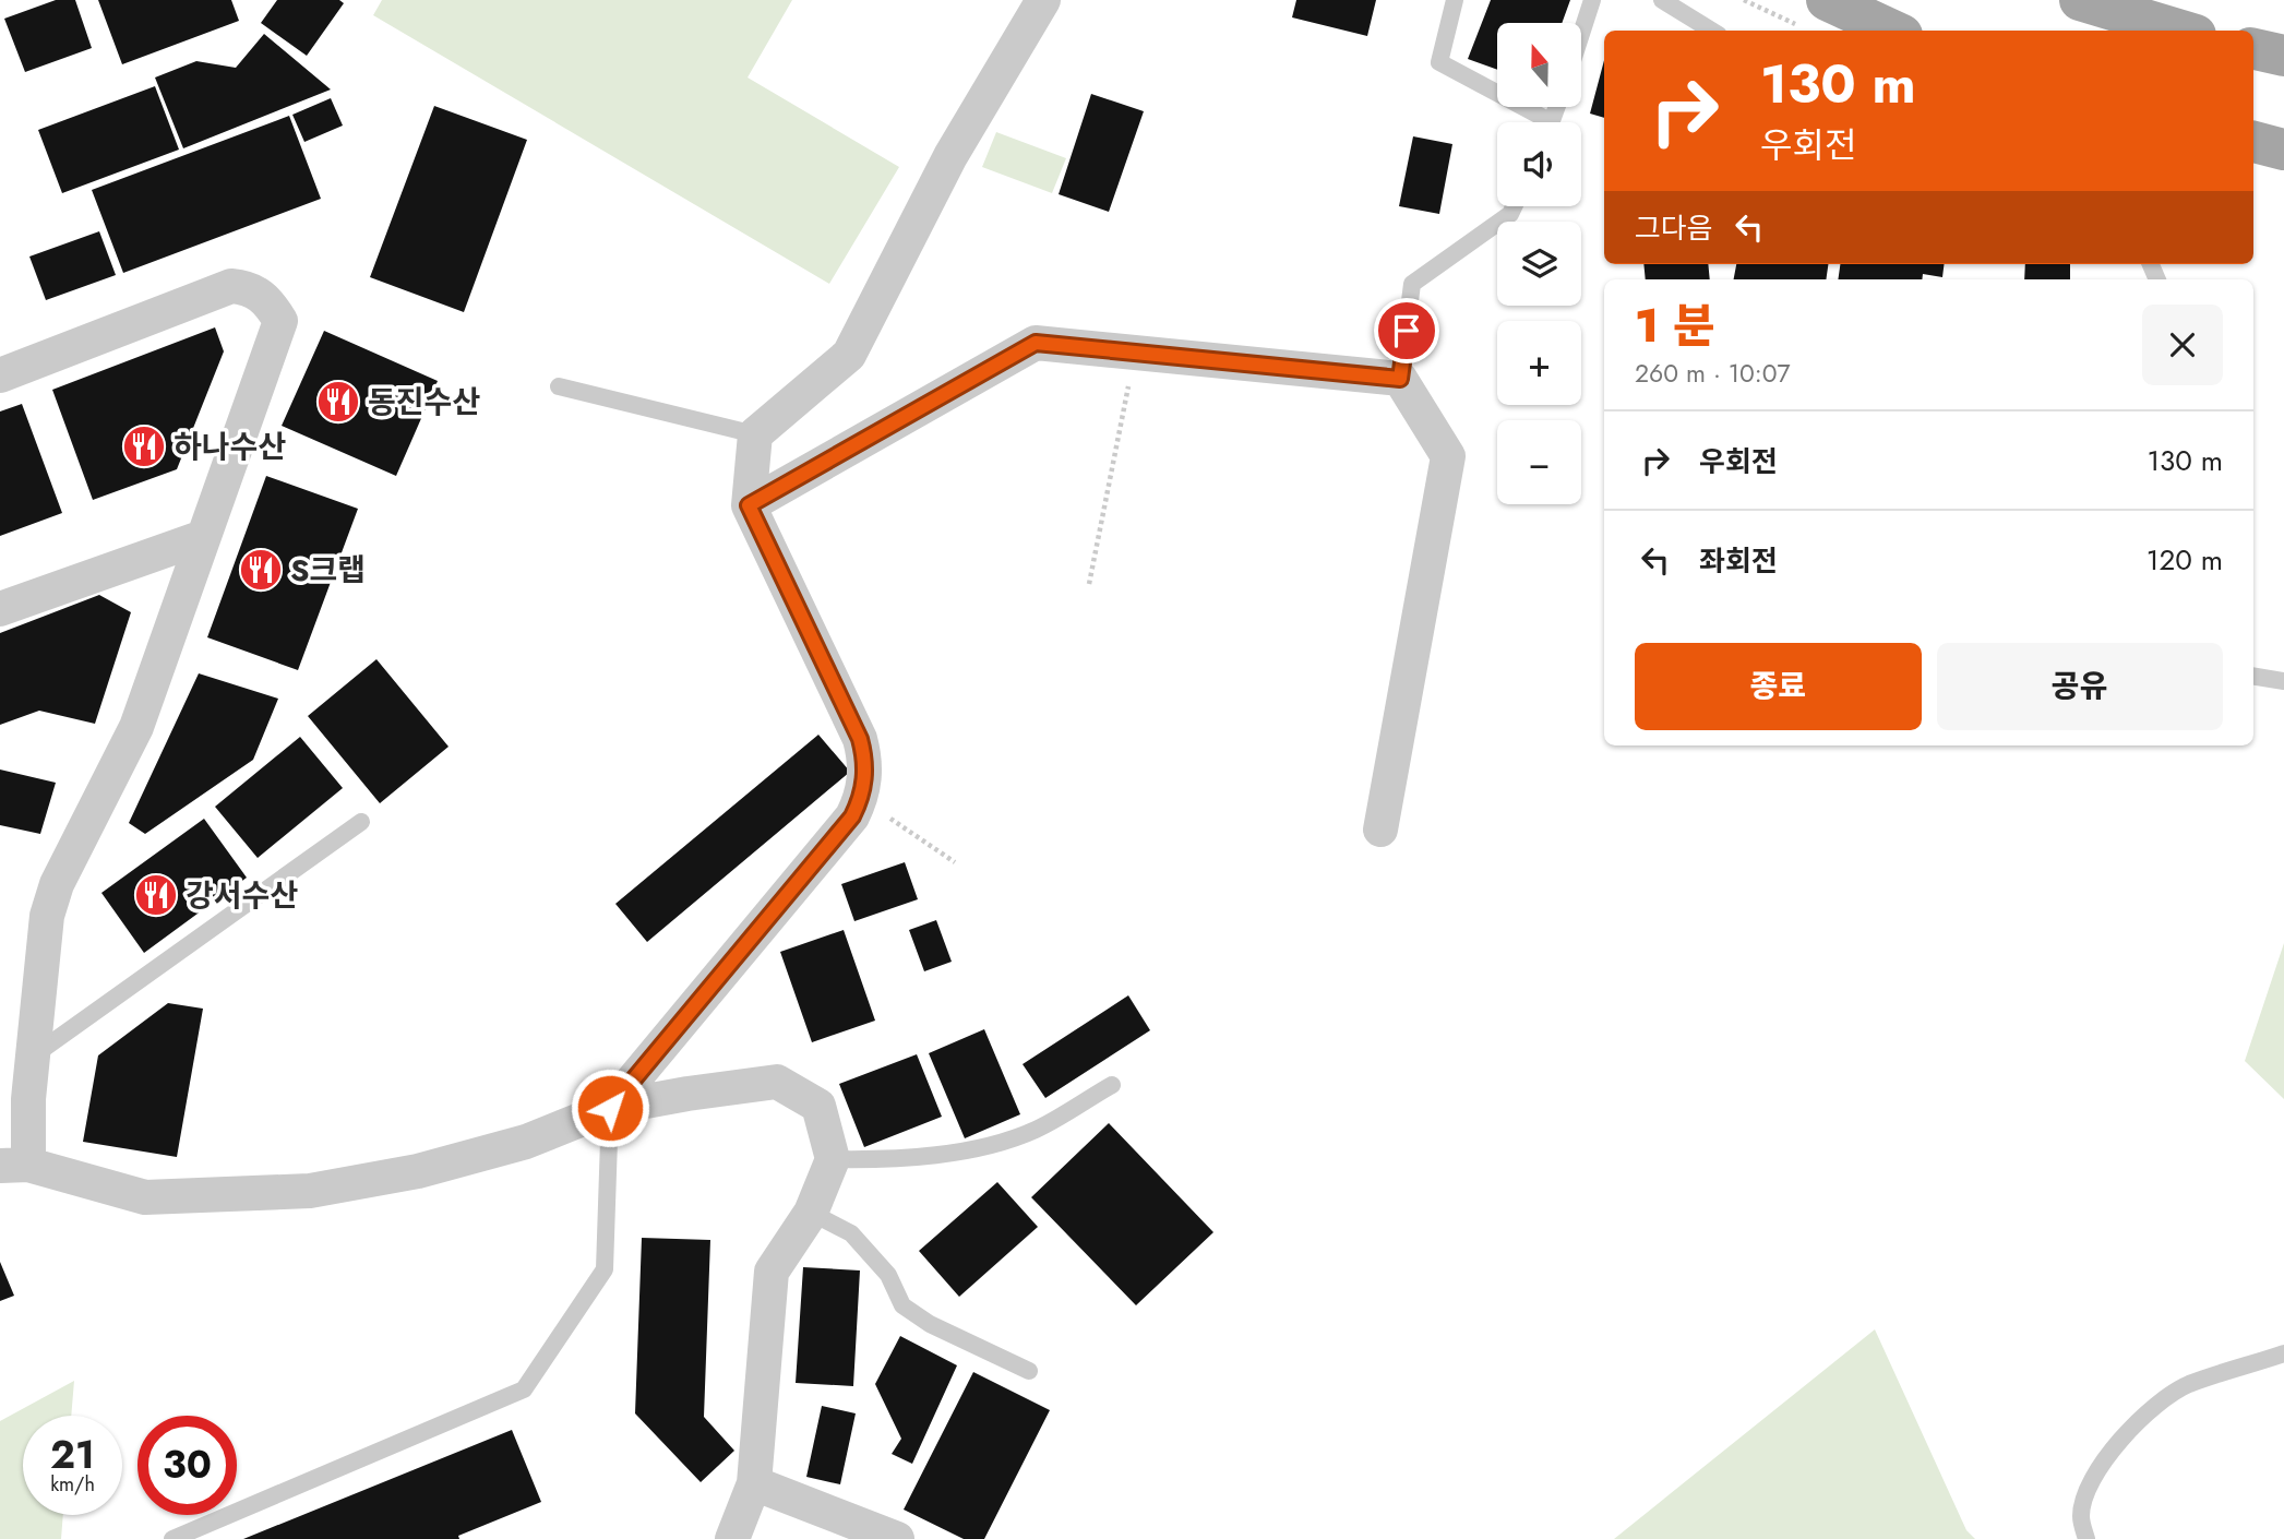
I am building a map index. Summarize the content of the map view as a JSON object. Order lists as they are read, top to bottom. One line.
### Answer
{"places":{"restaurant":["동진수산","하나수산","S크랩","강서수산"]},"north":"top","page":{"map_buttons":["+","−"],"turn":["130 m","우회전"],"then":"그다음","heading":["1 분","260 m · 10:07"],"list":[{"name":"우회전","value":"130 m"},{"name":"좌회전","value":"120 m"}],"buttons":["종료","공유"],"speed":"21 km/h","limit":"30"}}
